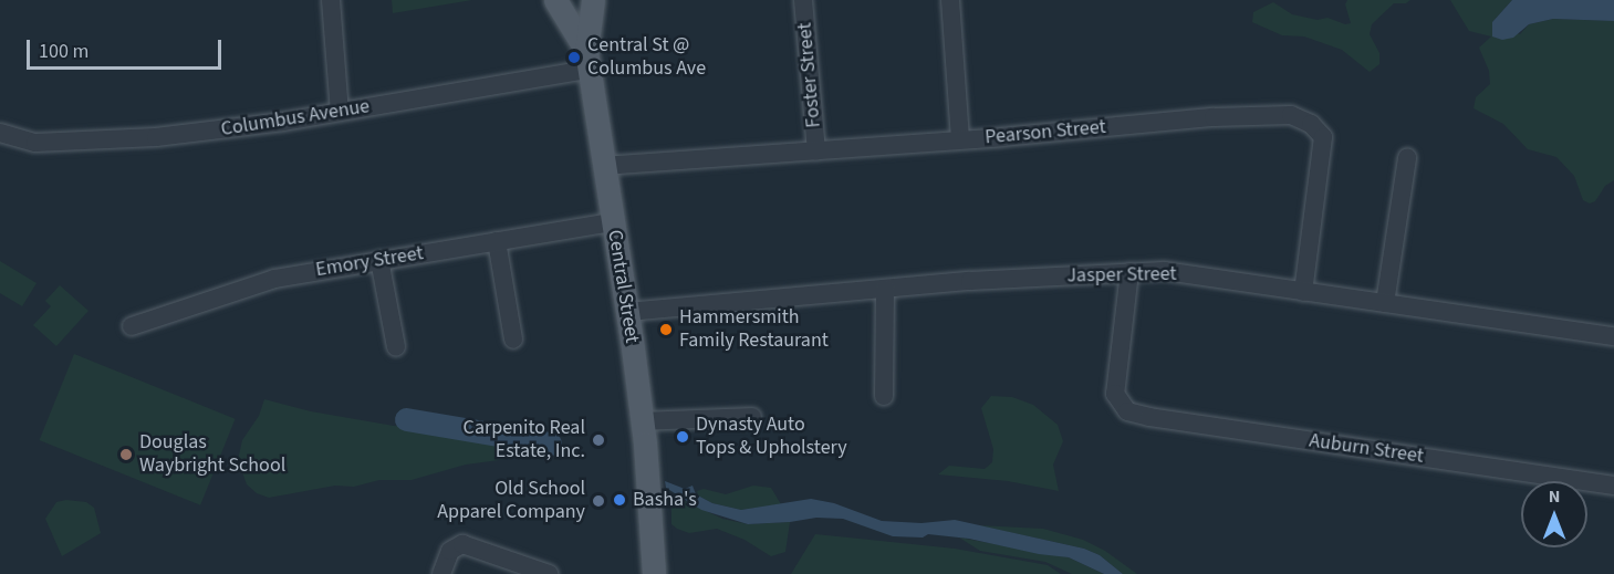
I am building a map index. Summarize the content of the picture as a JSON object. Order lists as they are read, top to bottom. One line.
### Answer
{"streets":{"main road":["Central Street"],"street":["Foster Street","Columbus Avenue","Pearson Street","Emory Street","Jasper Street","Auburn Street"]},"crossings":[["Foster Street","Pearson Street"],["Columbus Avenue","Central Street"],["Pearson Street","Jasper Street"],["Pearson Street","Central Street"],["Emory Street","Central Street"],["Jasper Street","Central Street"],["Jasper Street","Auburn Street"]],"places":["Central St @ Columbus Ave","Hammersmith Family Restaurant","Dynasty Auto Tops & Upholstery","Carpenito Real Estate, Inc.","Douglas Waybright School","Basha's","Old School Apparel Company"],"scale_bar":"100 m","north":"top"}
